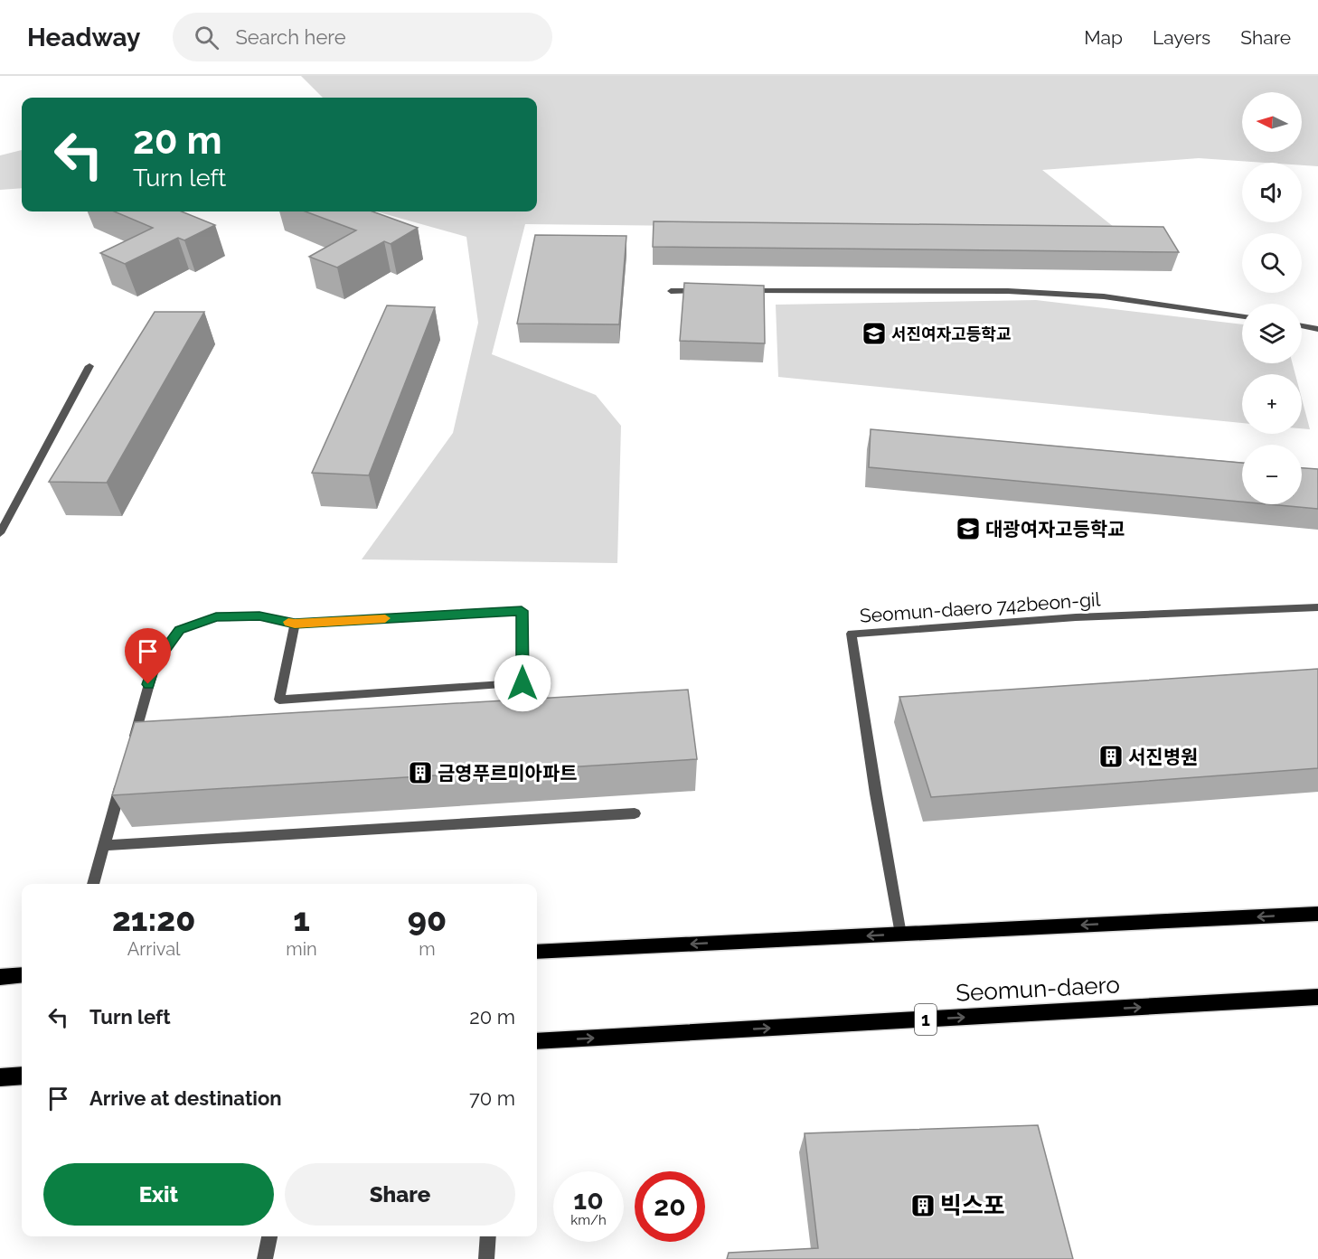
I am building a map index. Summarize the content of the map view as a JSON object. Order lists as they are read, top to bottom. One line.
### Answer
{"streets":{"main road":["Seomun-daero","1"],"street":["Seomun-daero 742beon-gil"]},"places":{"school or university":["서진여자고등학교","대광여자고등학교"],"building":["서진병원","금영푸르미아파트","빅스포"]},"north":"left","page":{"header":"Headway","search":"Search here","nav":["Map","Layers","Share"],"map_buttons":["+","−"],"turn":["20 m","Turn left"],"eta":["21:20","Arrival","1","min","90","m"],"list":[{"name":"Turn left","value":"20 m"},{"name":"Arrive at destination","value":"70 m"}],"buttons":["Exit","Share"],"speed":"10 km/h","limit":"20"}}
